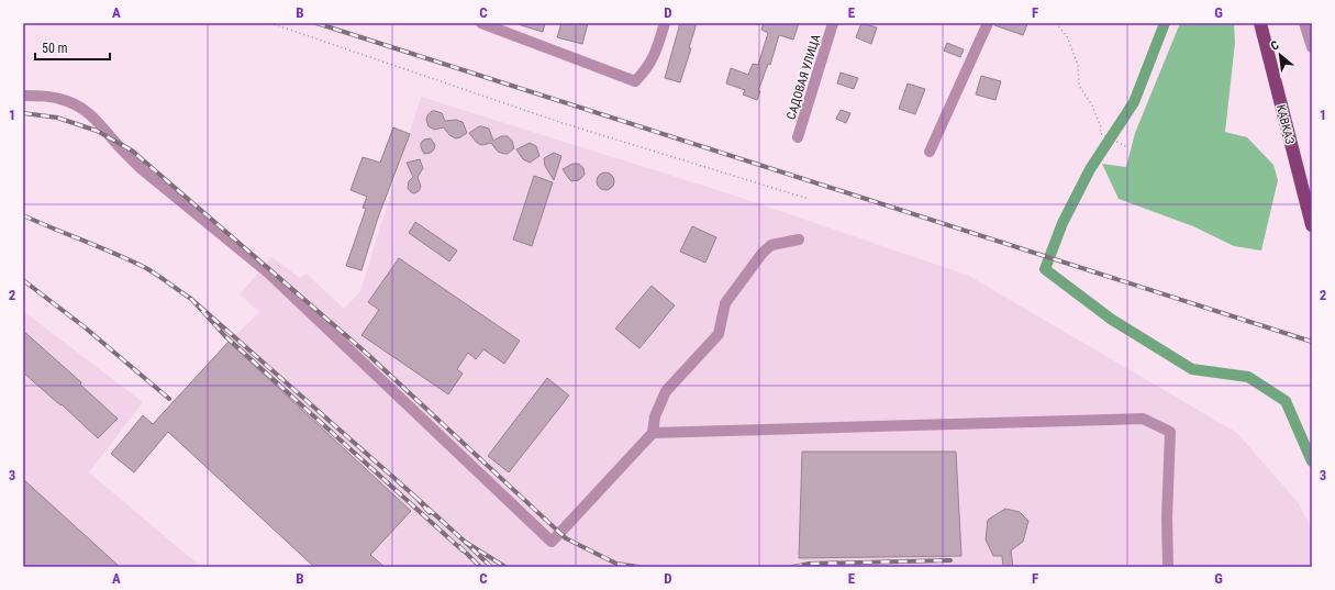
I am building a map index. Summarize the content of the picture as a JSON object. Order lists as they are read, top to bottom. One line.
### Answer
{"streets":{"main road":["КАВКАЗ"],"street":["САДОВАЯ УЛИЦА"]},"scale_bar":"50 m","north":"top left","grid":{"columns":["A","B","C","D","E","F","G"],"rows":["1","2","3"]}}
